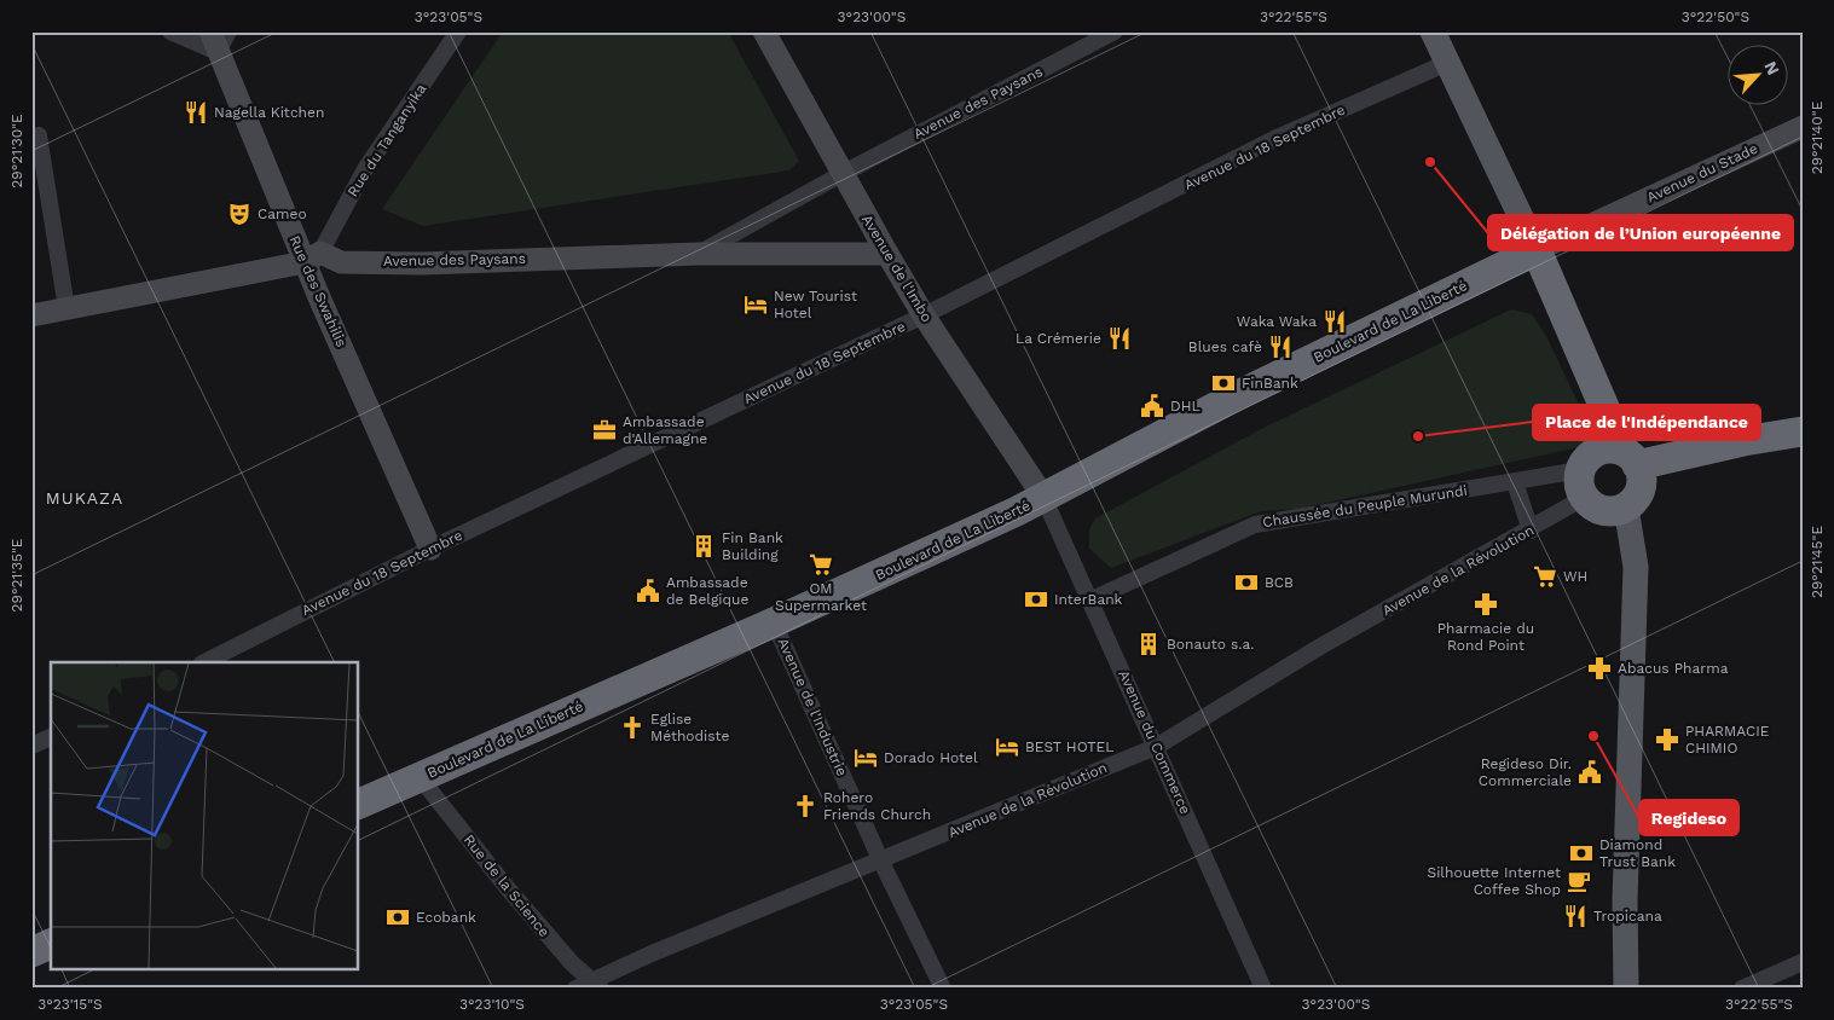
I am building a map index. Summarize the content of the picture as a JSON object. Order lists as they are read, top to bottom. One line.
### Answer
{"streets":{"highway":["Boulevard de La Liberté"],"street":["Avenue des Paysans","Rue du Tanganyika","Avenue du 18 Septembre","Avenue du Stade","Avenue de l'Imbo","Rue des Swahilis","Chaussée du Peuple Murundi","Avenue de la Révolution","Avenue de l'Industrie","Avenue du Commerce","Rue de la Science"]},"crossings":[["Avenue des Paysans","Rue du Tanganyika"],["Avenue des Paysans","Avenue de l'Imbo"],["Avenue des Paysans","Rue des Swahilis"],["Rue du Tanganyika","Rue des Swahilis"],["Avenue du 18 Septembre","Avenue de l'Imbo"],["Avenue du 18 Septembre","Rue des Swahilis"],["Avenue du Stade","Boulevard de La Liberté"],["Avenue de l'Imbo","Boulevard de La Liberté"],["Avenue de l'Imbo","Avenue du Commerce"],["Boulevard de La Liberté","Avenue de l'Industrie"],["Boulevard de La Liberté","Avenue du Commerce"],["Boulevard de La Liberté","Rue de la Science"],["Chaussée du Peuple Murundi","Avenue de la Révolution"],["Chaussée du Peuple Murundi","Avenue du Commerce"],["Avenue de la Révolution","Avenue de l'Industrie"],["Avenue de la Révolution","Avenue du Commerce"],["Avenue de la Révolution","Rue de la Science"]],"districts":["MUKAZA"],"places":{"restaurant":["Nagella Kitchen","Waka Waka","La Crémerie","Blues cafè","Tropicana"],"other":["Délégation de l’Union européenne","Place de l'Indépendance","Regideso"],"theatre":["Cameo"],"hotel":["New Tourist Hotel","BEST HOTEL","Dorado Hotel"],"bank":["FinBank","BCB","InterBank","Diamond Trust Bank","Ecobank"],"public building":["DHL","Ambassade de Belgique","Regideso Dir. Commerciale"],"office":["Ambassade d'Allemagne"],"building":["Fin Bank Building","Bonauto s.a."],"supermarket":["OM Supermarket","WH"],"pharmacy":["Pharmacie du Rond Point","Abacus Pharma","PHARMACIE CHIMIO"],"church":["Eglise Méthodiste","Rohero Friends Church"],"cafe":["Silhouette Internet Coffee Shop"]},"north":"top right","coordinates":["3°23'05\"S","3°23'00\"S","3°22'55\"S","3°22'50\"S","29°21'40\"E","29°21'30\"E","29°21'45\"E","29°21'35\"E","3°23'15\"S","3°23'10\"S"]}
